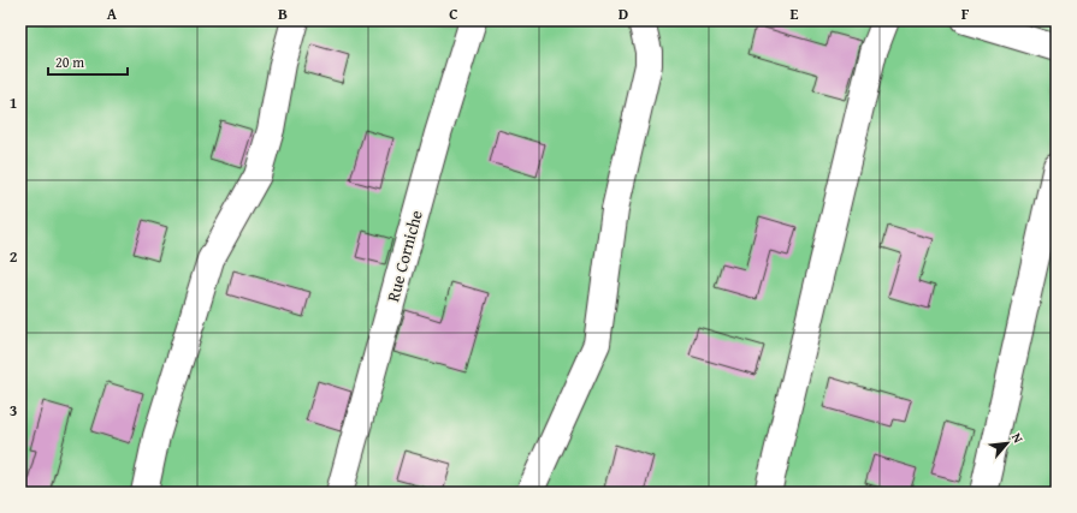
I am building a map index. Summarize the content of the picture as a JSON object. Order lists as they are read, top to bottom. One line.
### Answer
{"streets":{"street":["Rue Corniche"]},"scale_bar":"20 m","north":"top right","grid":{"columns":["A","B","C","D","E","F"],"rows":["1","2","3"]}}
